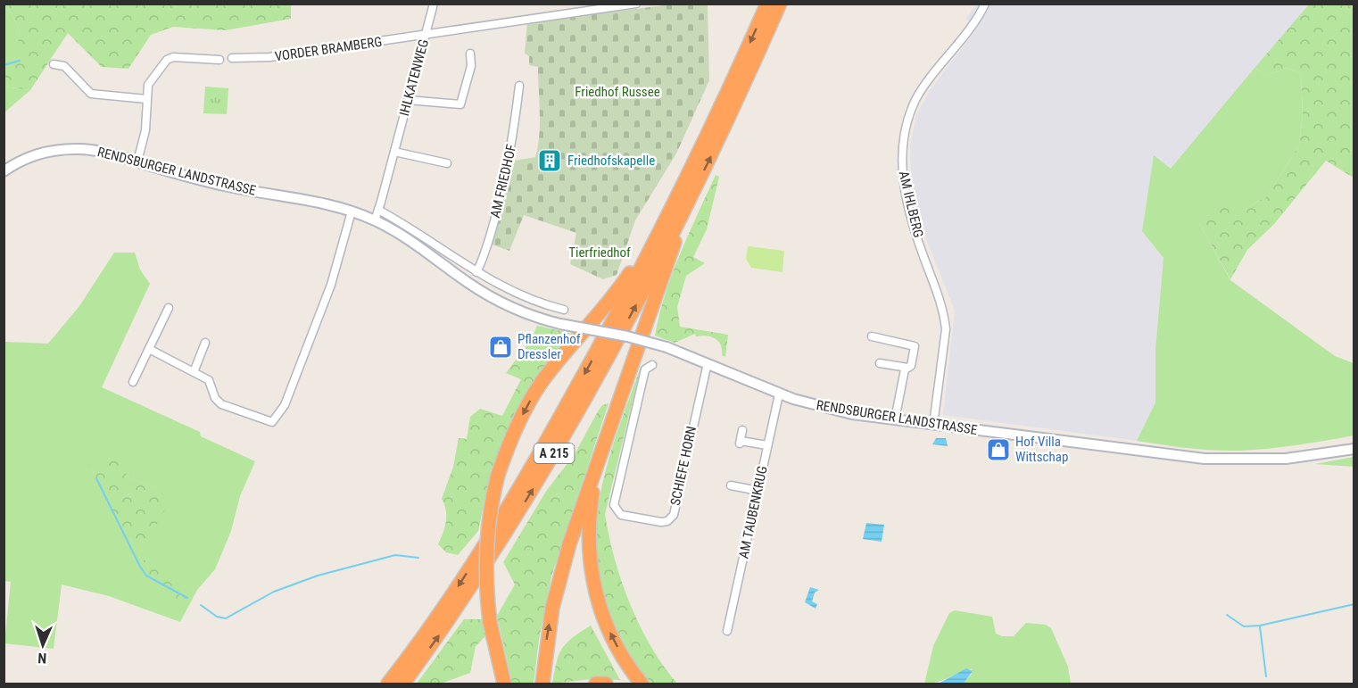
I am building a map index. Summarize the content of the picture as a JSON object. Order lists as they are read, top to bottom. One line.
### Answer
{"streets":{"highway":["A 215"],"street":["VORDER BRAMBERG","IHLKATENWEG","RENDSBURGER LANDSTRASSE","AM FRIEDHOF","AM IHLBERG","SCHIEFE HORN","AM TAUBENKRUG"]},"crossings":[["VORDER BRAMBERG","IHLKATENWEG"],["IHLKATENWEG","RENDSBURGER LANDSTRASSE"],["RENDSBURGER LANDSTRASSE","AM IHLBERG"],["RENDSBURGER LANDSTRASSE","SCHIEFE HORN"],["RENDSBURGER LANDSTRASSE","AM TAUBENKRUG"]],"parks":["Friedhof Russee","Tierfriedhof"],"places":{"building":["Friedhofskapelle"],"shop":["Pflanzenhof Dressler","Hof Villa Wittschap"]},"north":"bottom"}
